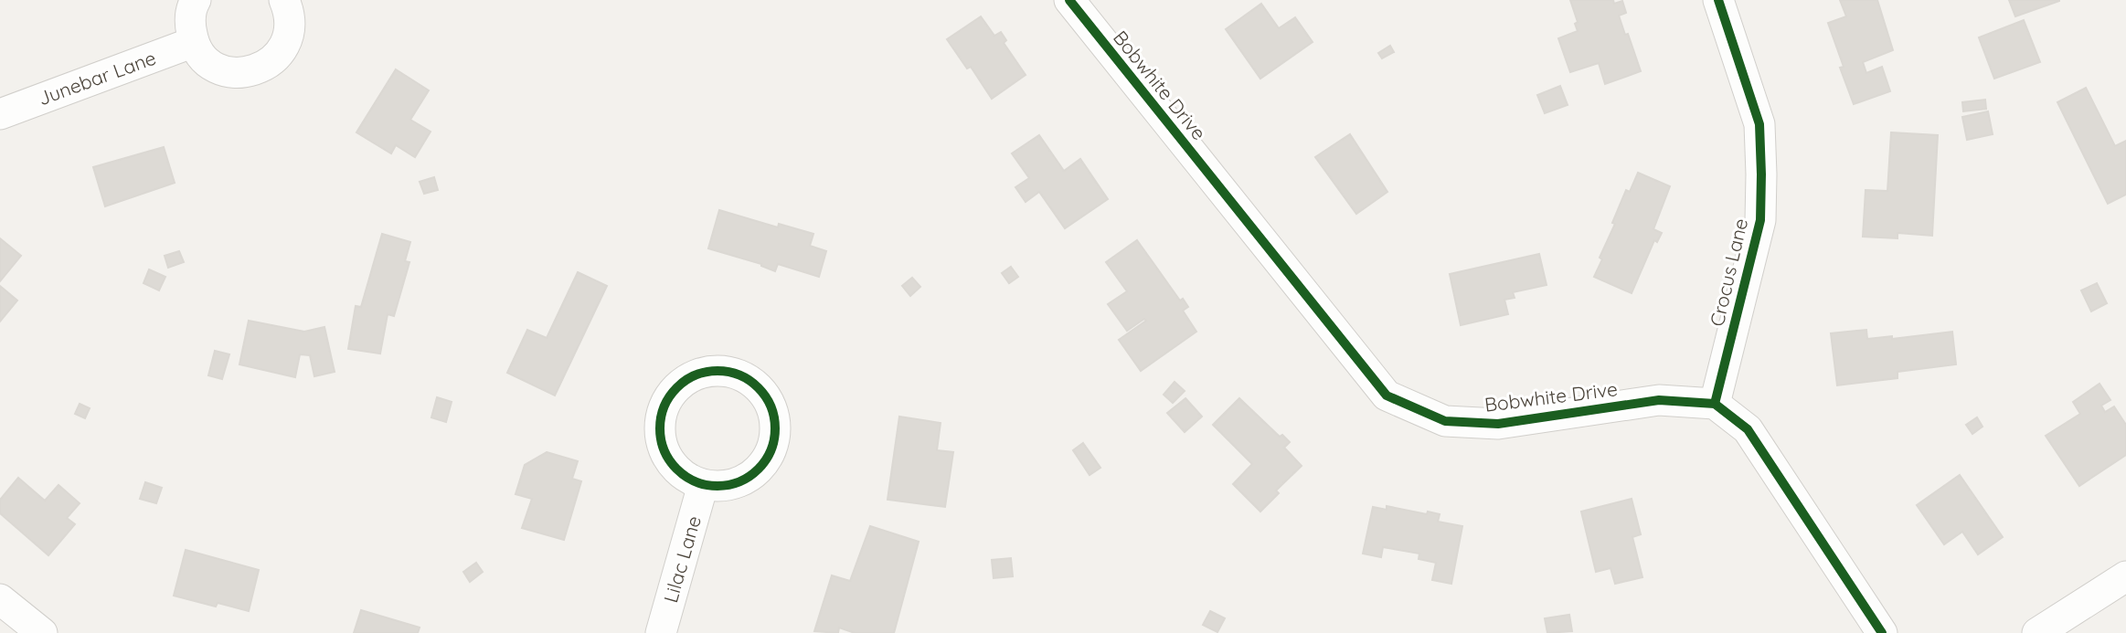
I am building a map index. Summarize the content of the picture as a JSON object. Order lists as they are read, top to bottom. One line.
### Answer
{"streets":{"street":["Junebar Lane","Bobwhite Drive","Crocus Lane","Lilac Lane"]},"crossings":[["Bobwhite Drive","Crocus Lane"]]}
